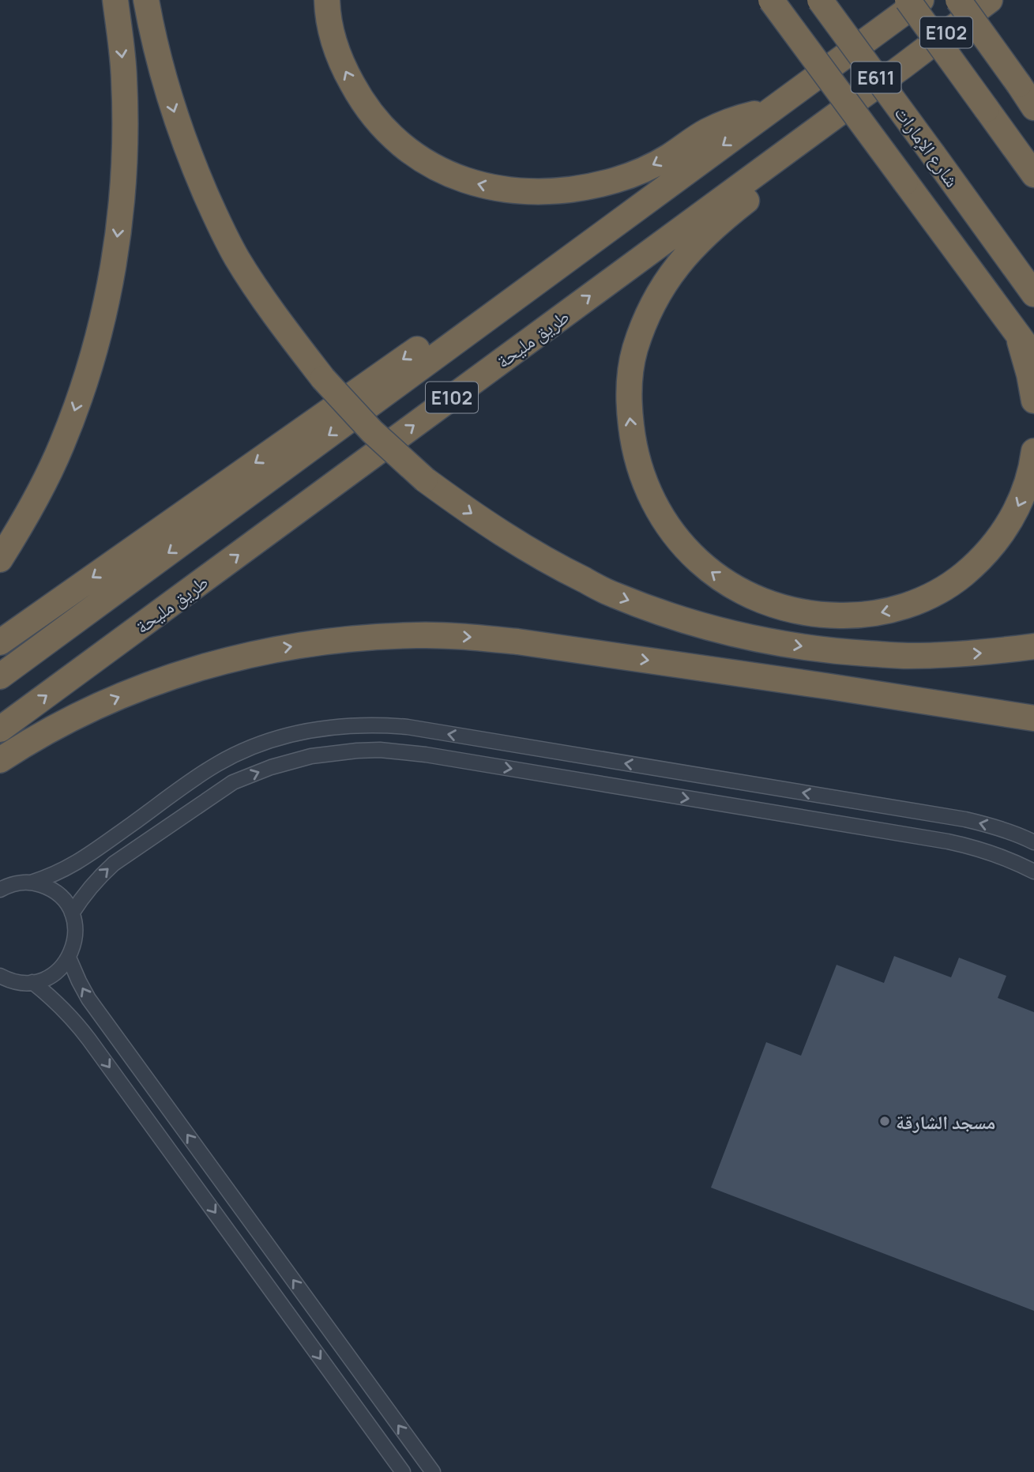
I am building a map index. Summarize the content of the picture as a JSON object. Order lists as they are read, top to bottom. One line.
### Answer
{"streets":{"highway":["E102","E611","شارع الإمارات","طريق مليحة"]},"places":["مسجد الشارقة"]}
